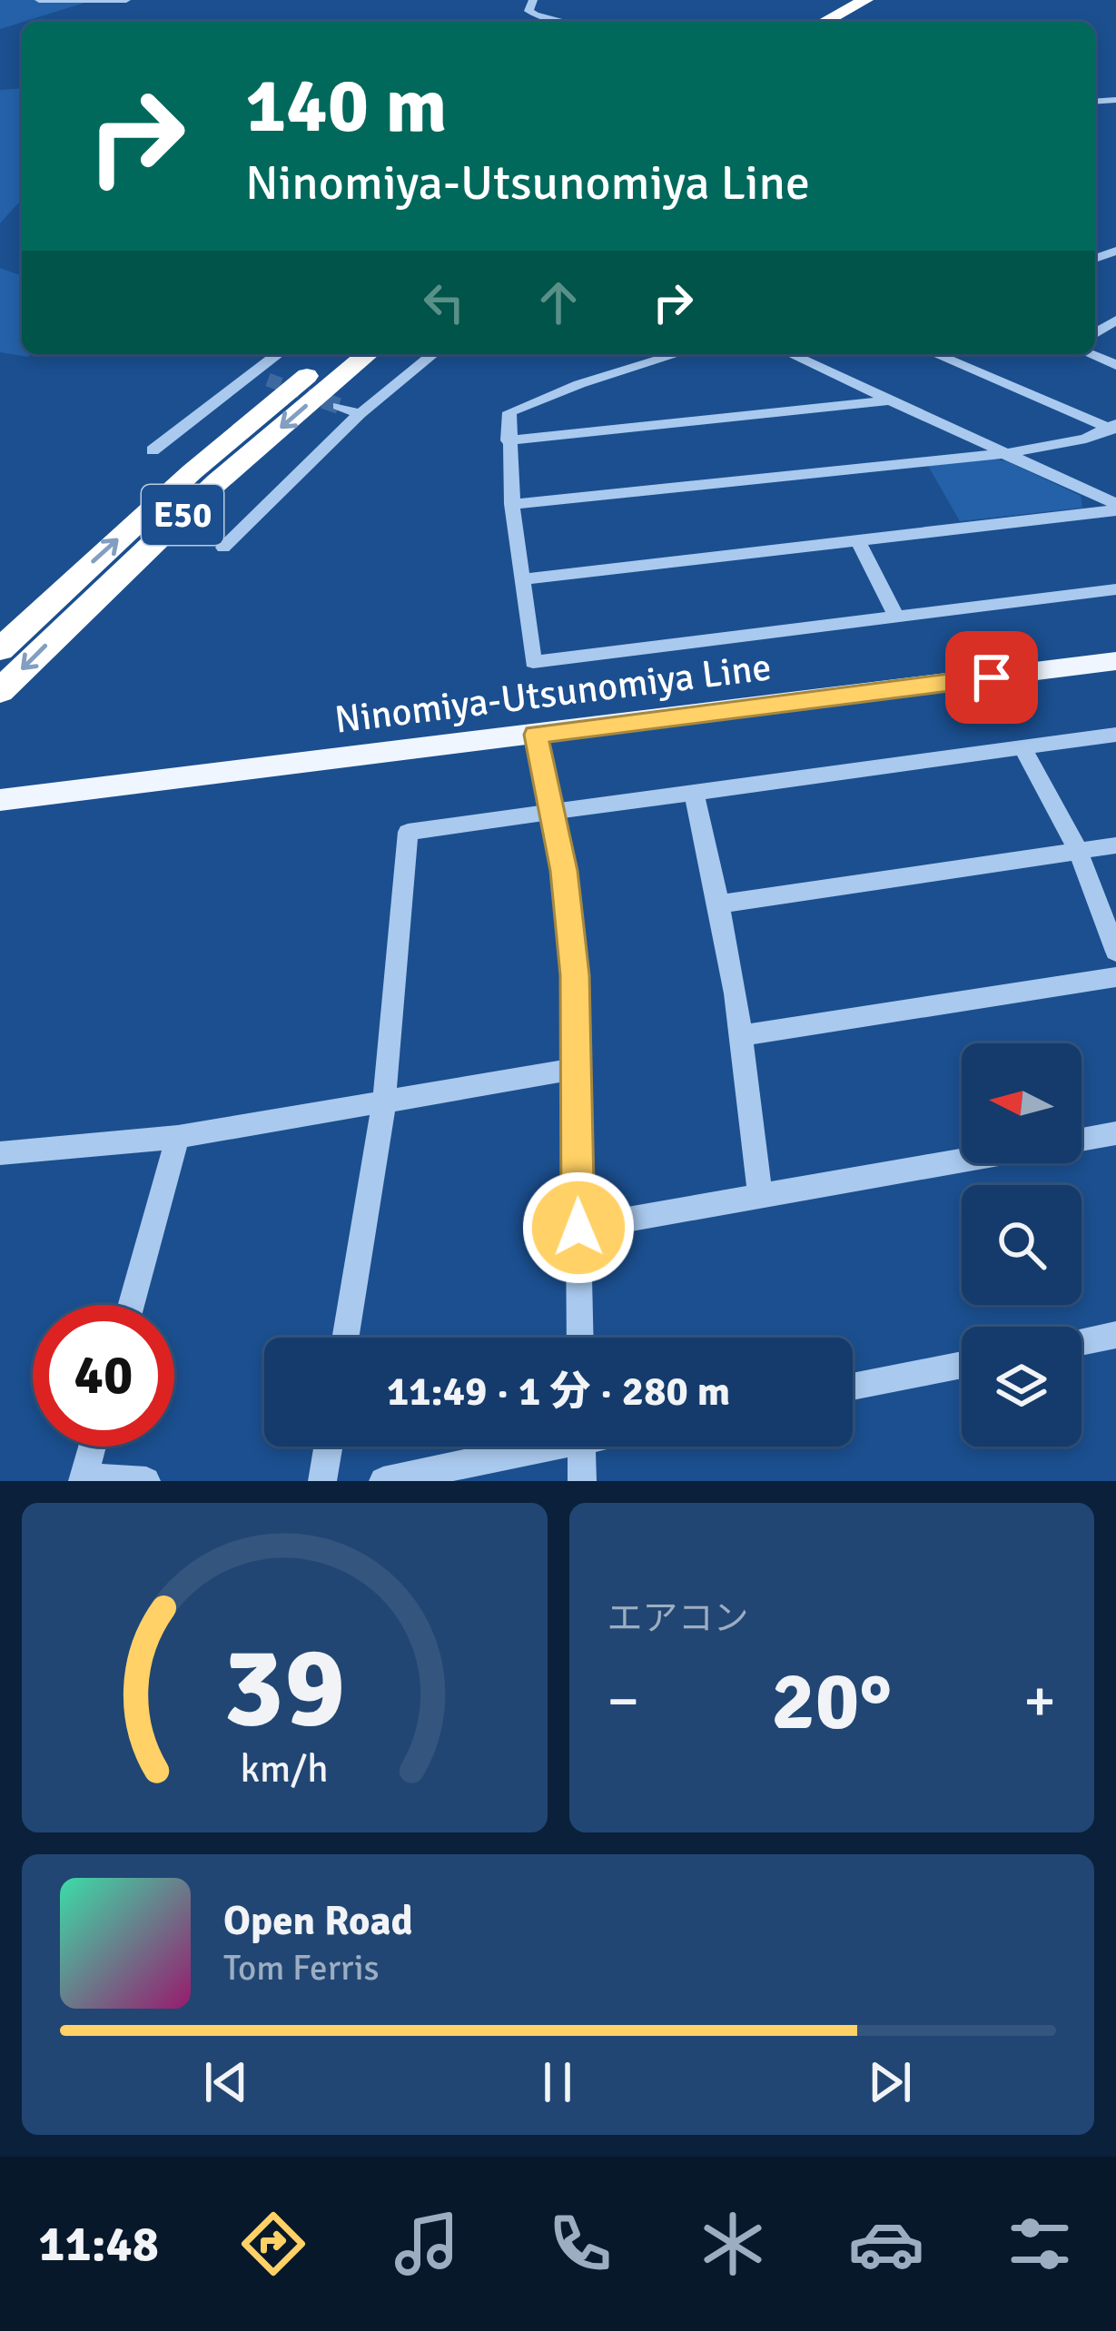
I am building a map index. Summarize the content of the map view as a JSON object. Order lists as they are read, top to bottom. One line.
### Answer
{"streets":{"highway":["E50"],"main road":["Ninomiya-Utsunomiya Line"]},"north":"left","page":{"turn":["140 m","Ninomiya-Utsunomiya Line"],"limit":"40","trip":"11:49 · 1 分 · 280 m","tile":"エアコン","heat":["−","20°","+"],"song":["Open Road","Tom Ferris"],"tabs":"11:48","gauge":["39","km/h"]}}
